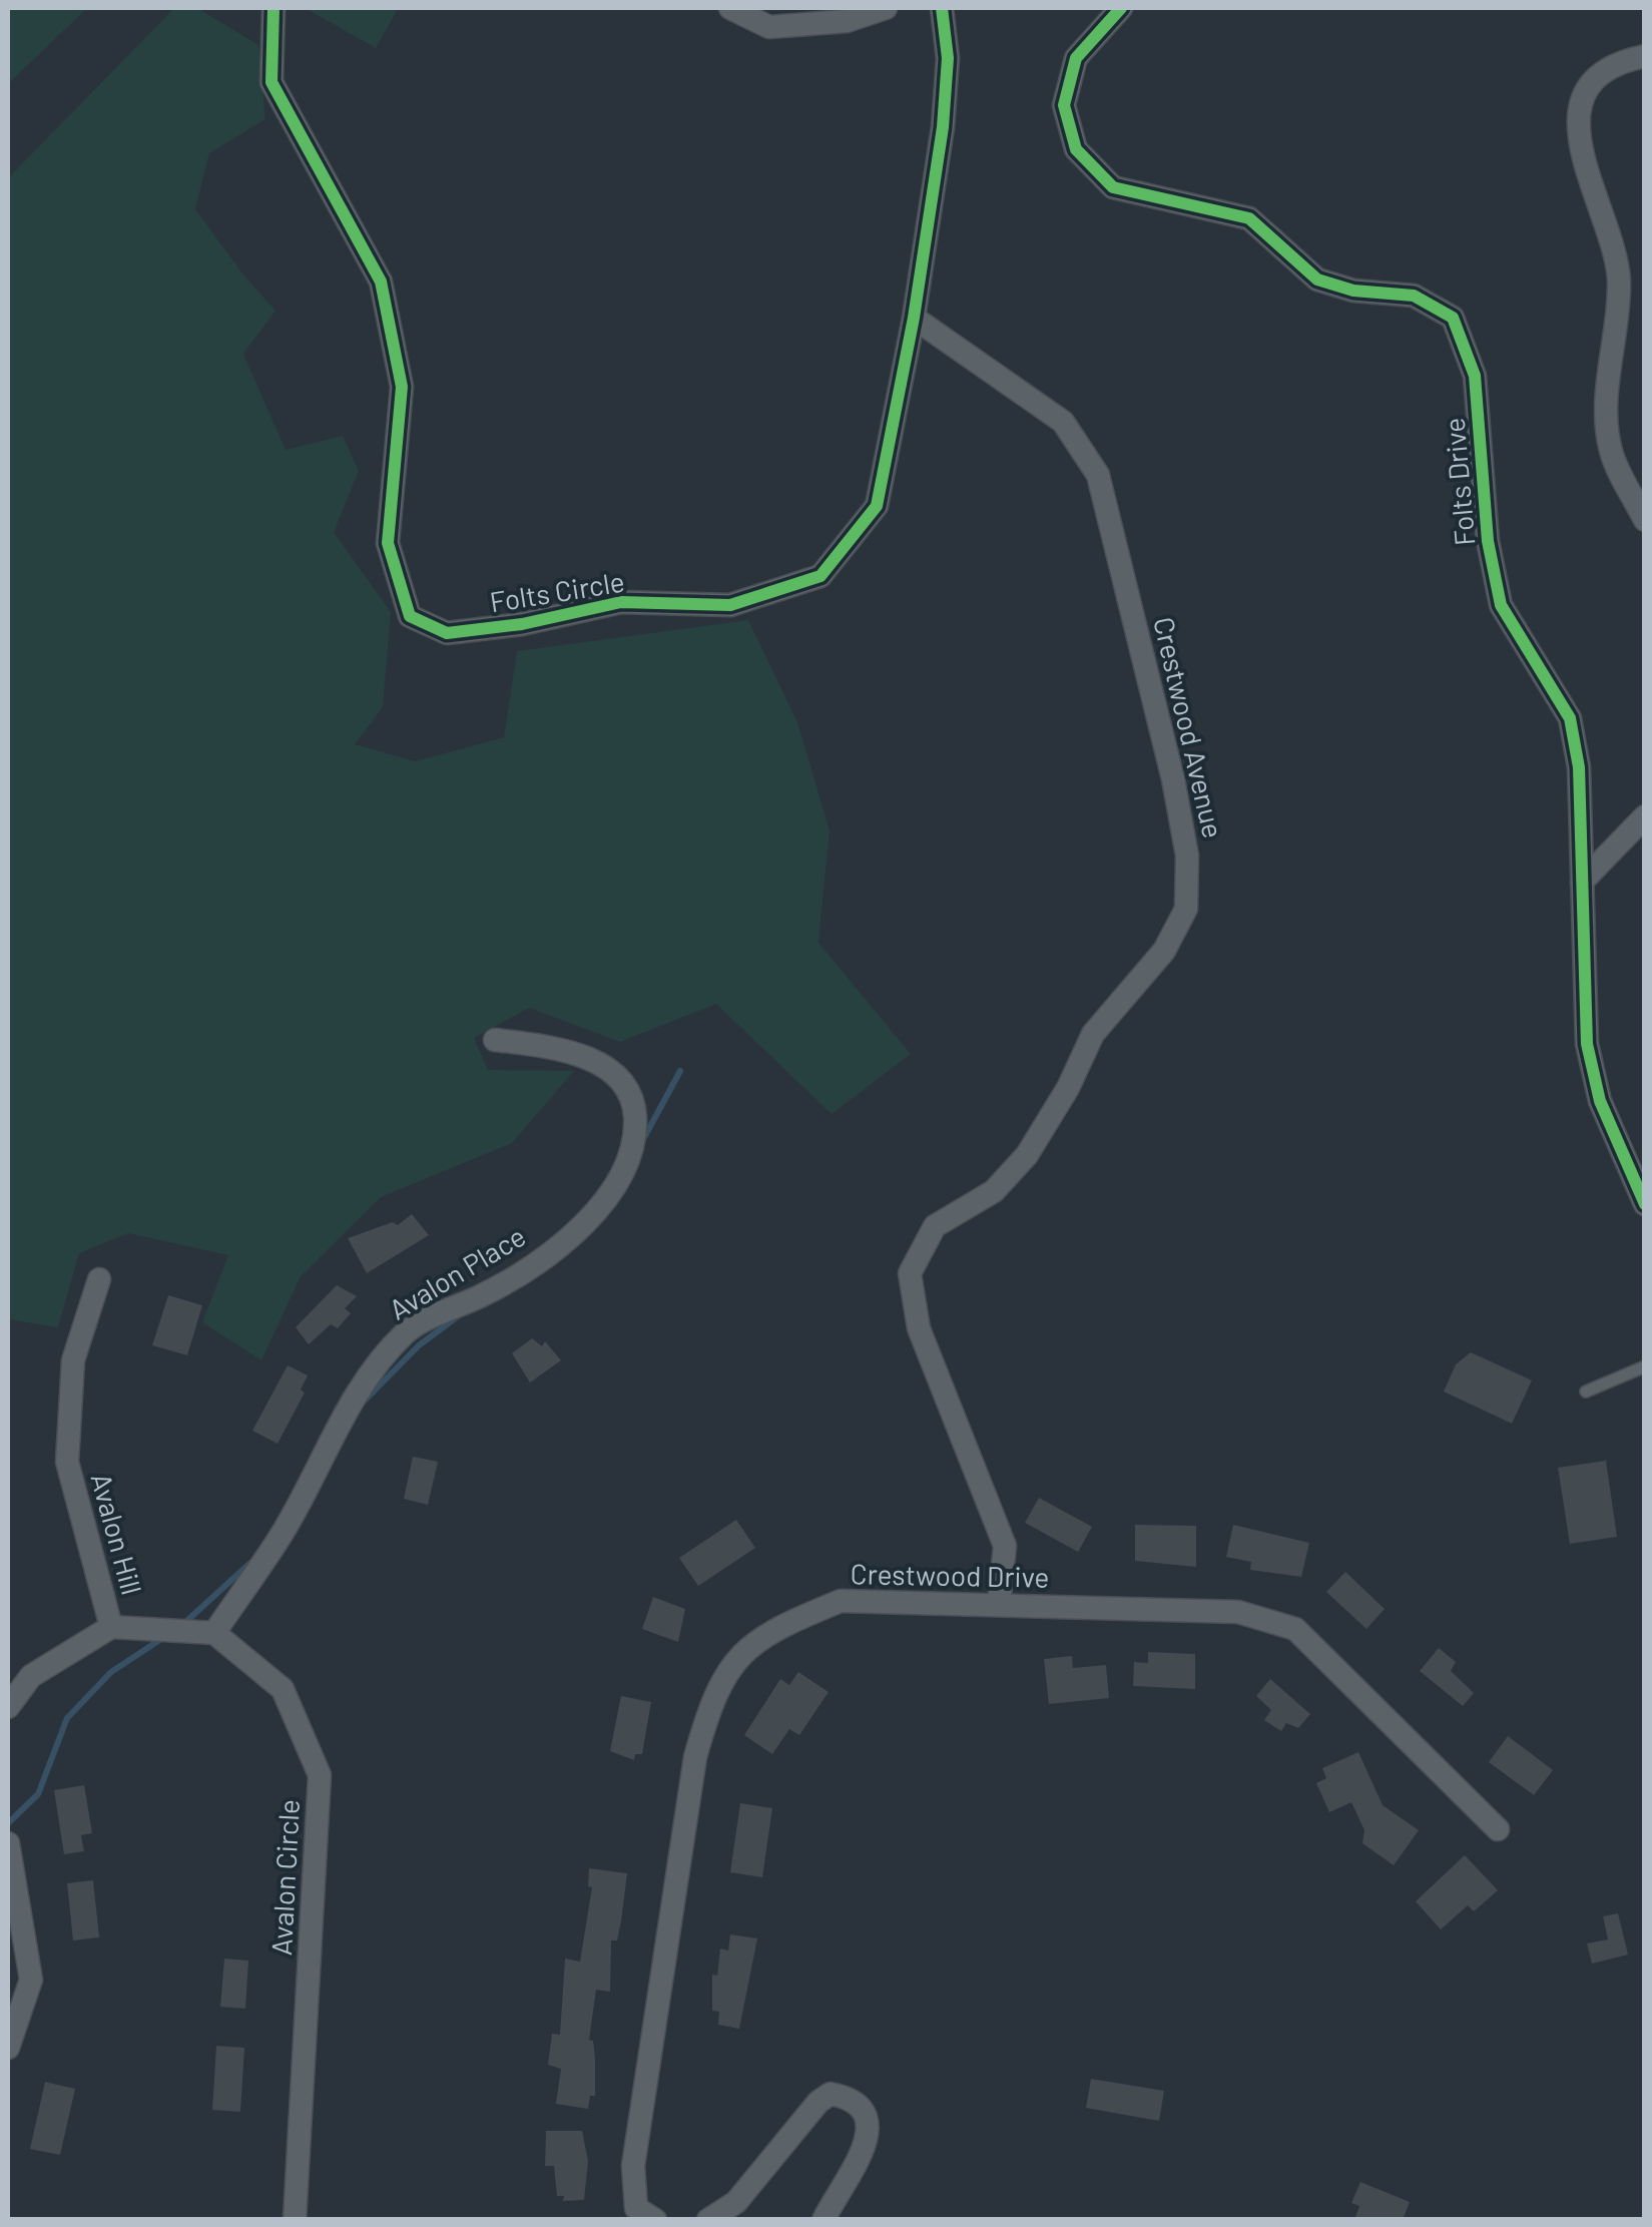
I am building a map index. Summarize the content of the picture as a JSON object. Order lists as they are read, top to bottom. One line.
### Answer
{"streets":{"street":["Folts Drive","Folts Circle","Crestwood Avenue","Avalon Place","Avalon Hill","Crestwood Drive","Avalon Circle"]},"crossings":[["Folts Circle","Crestwood Avenue"],["Crestwood Avenue","Crestwood Drive"],["Avalon Place","Avalon Circle"]]}
